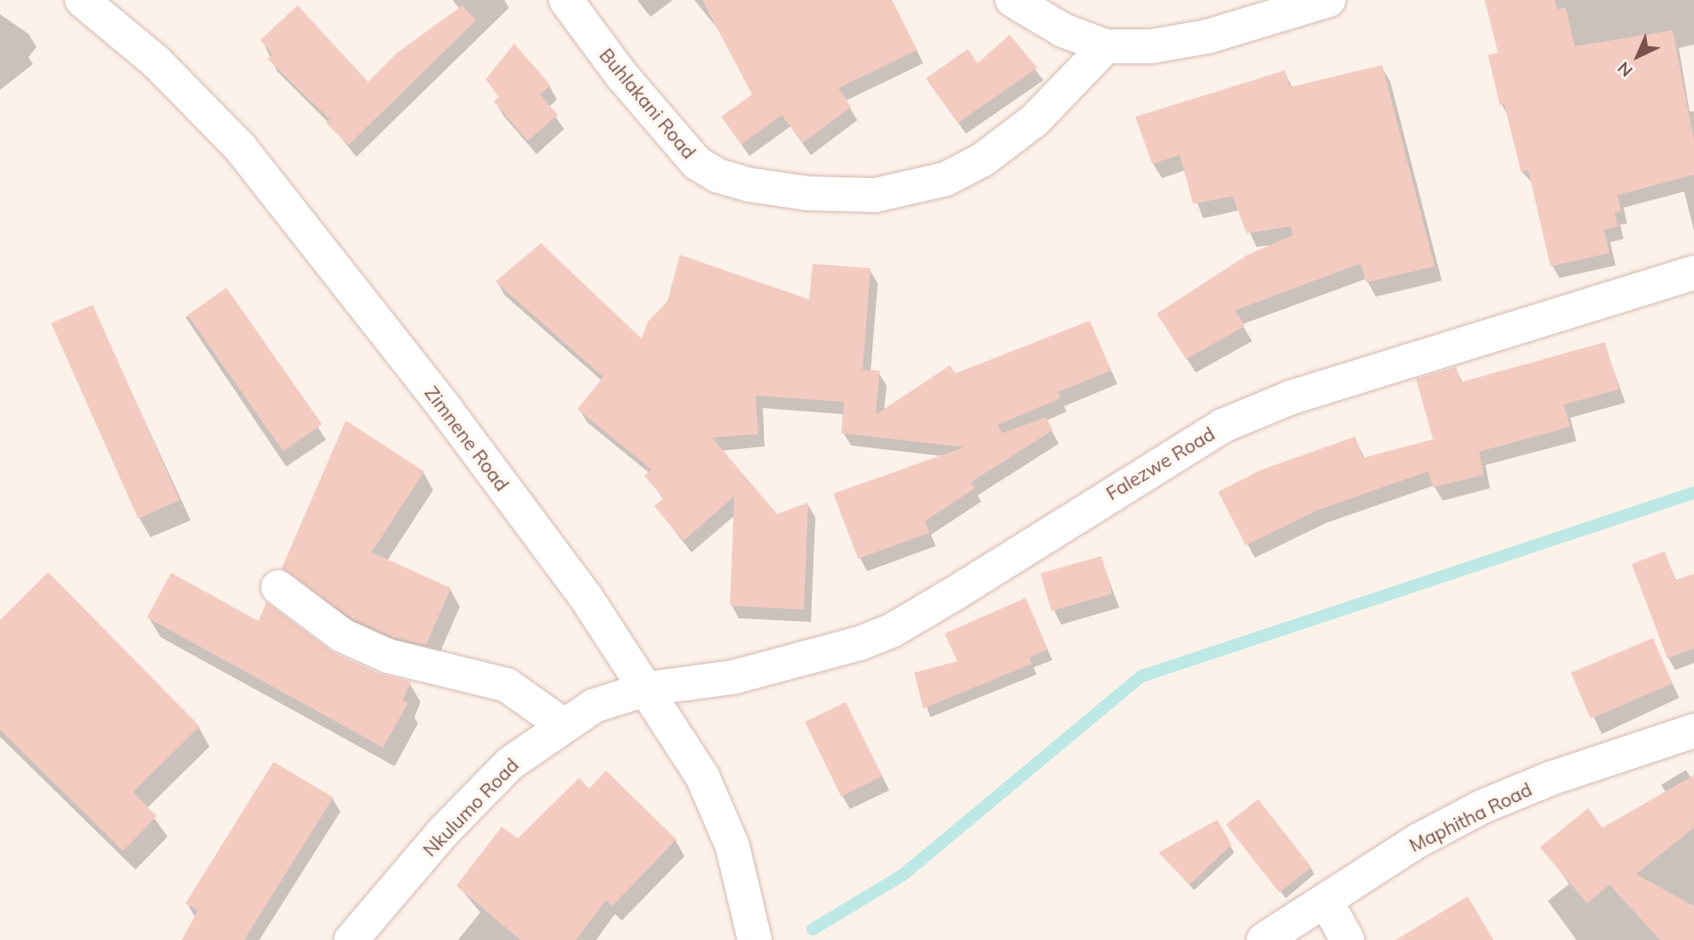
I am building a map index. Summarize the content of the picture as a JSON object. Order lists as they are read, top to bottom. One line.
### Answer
{"streets":{"street":["Buhlakani Road","Zimnene Road","Falezwe Road","Nkulumo Road","Maphitha Road"]},"crossings":[["Zimnene Road","Falezwe Road"],["Zimnene Road","Nkulumo Road"],["Falezwe Road","Nkulumo Road"]],"north":"bottom left"}
